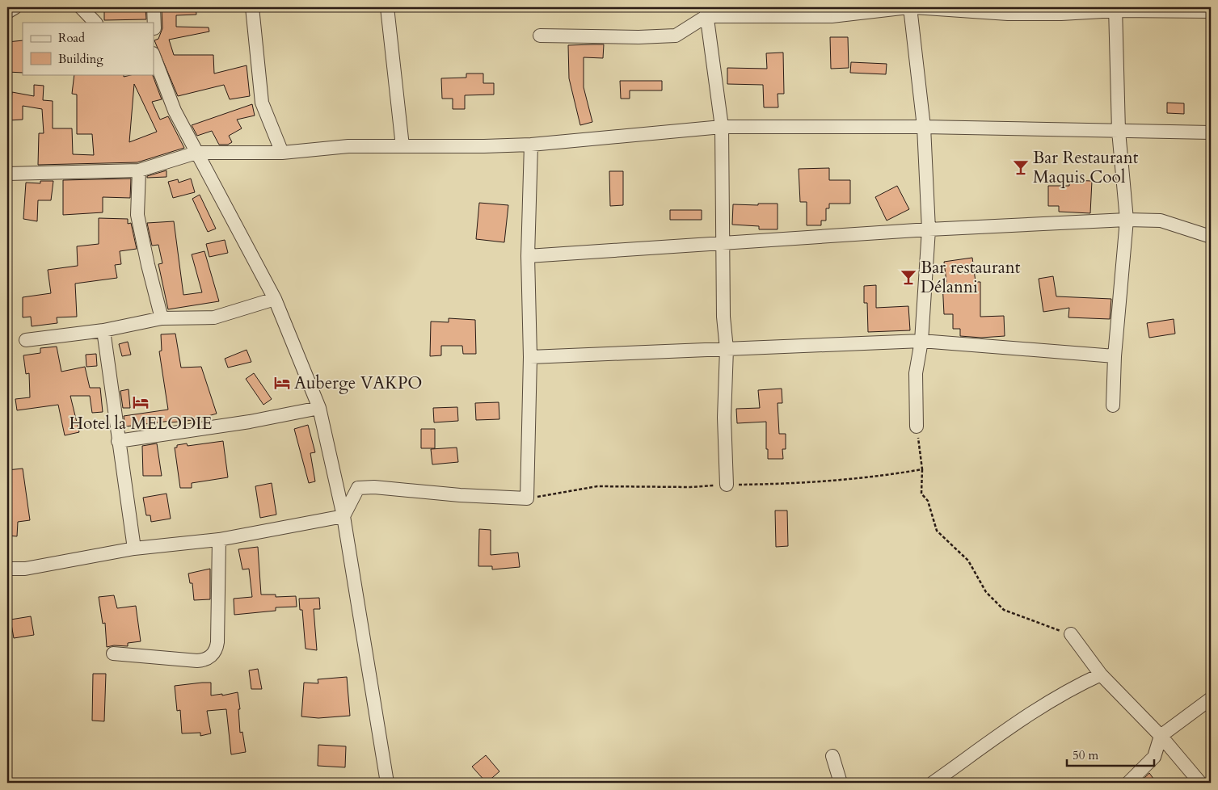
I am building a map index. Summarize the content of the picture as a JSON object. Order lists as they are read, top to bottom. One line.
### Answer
{"places":{"bar":["Bar Restaurant Maquis Cool","Bar restaurant Délanni"],"hotel":["Auberge VAKPO","Hotel la MELODIE"]},"legend":["Road","Building"],"scale_bar":"50 m"}
